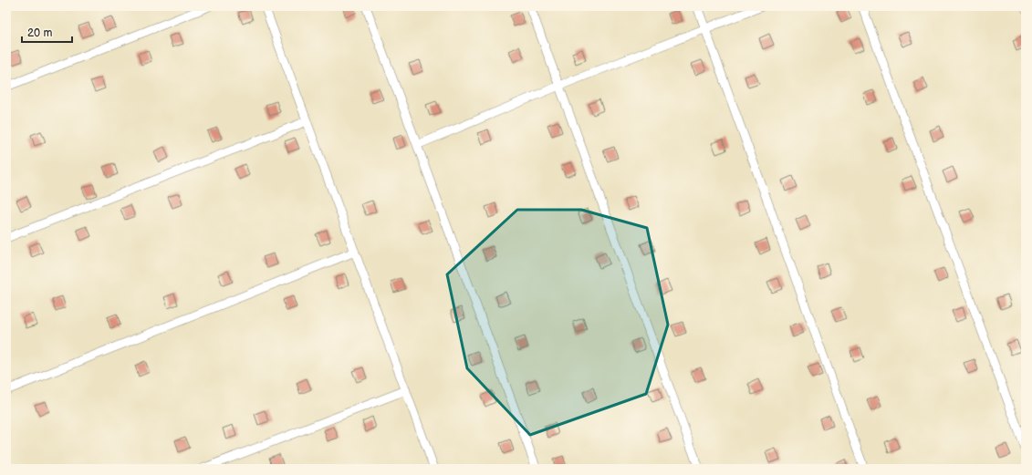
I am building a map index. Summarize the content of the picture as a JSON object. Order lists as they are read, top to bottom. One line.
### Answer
{"scale_bar":"20 m"}
